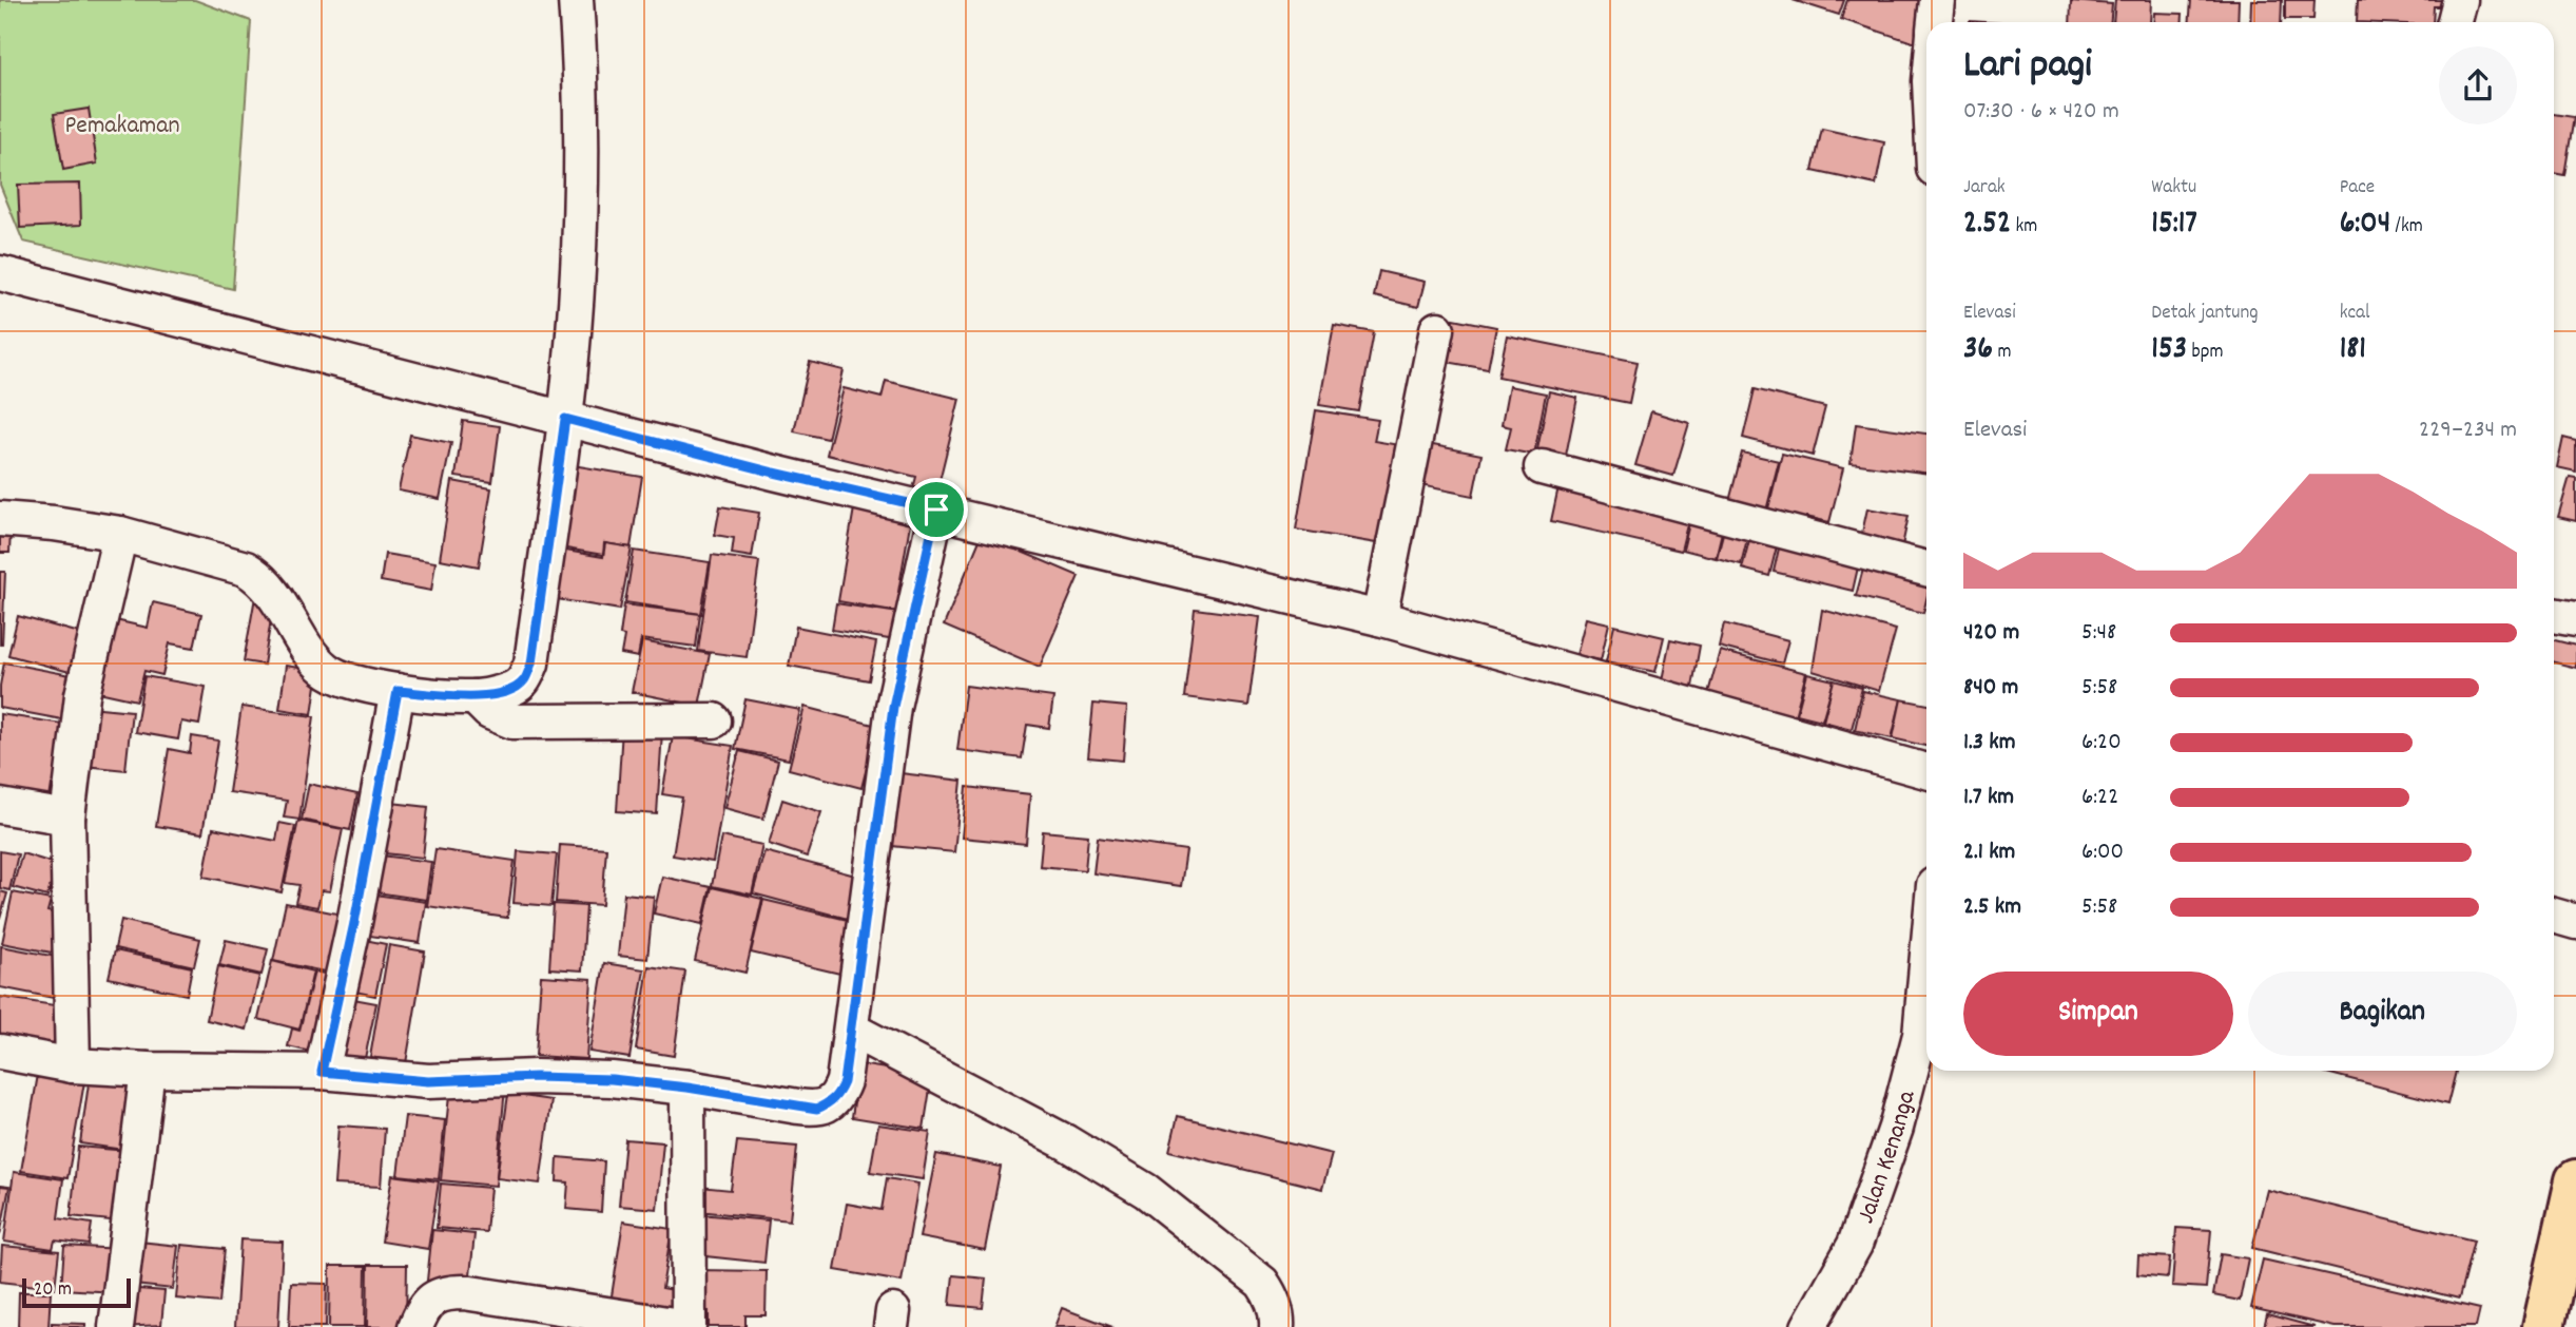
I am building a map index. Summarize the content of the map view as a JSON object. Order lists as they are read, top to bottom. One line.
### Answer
{"streets":{"street":["Jalan Kenanga"]},"parks":["Pemakaman"],"scale_bar":"20 m","page":{"heading":["Lari pagi","07:30 · 6 × 420 m"],"stats":[["Jarak","2.52 km"],["Waktu","15:17"],["Pace","6:04 /km"],["Elevasi","36 m"],["Detak jantung","153 bpm"],["kcal","181"]],"chart":["Elevasi","229–234 m"],"list":[{"name":"420 m","note":"5:48"},{"name":"840 m","note":"5:58"},{"name":"1.3 km","note":"6:20"},{"name":"1.7 km","note":"6:22"},{"name":"2.1 km","note":"6:00"},{"name":"2.5 km","note":"5:58"}],"buttons":["Simpan","Bagikan"],"scale":"20 m"}}
